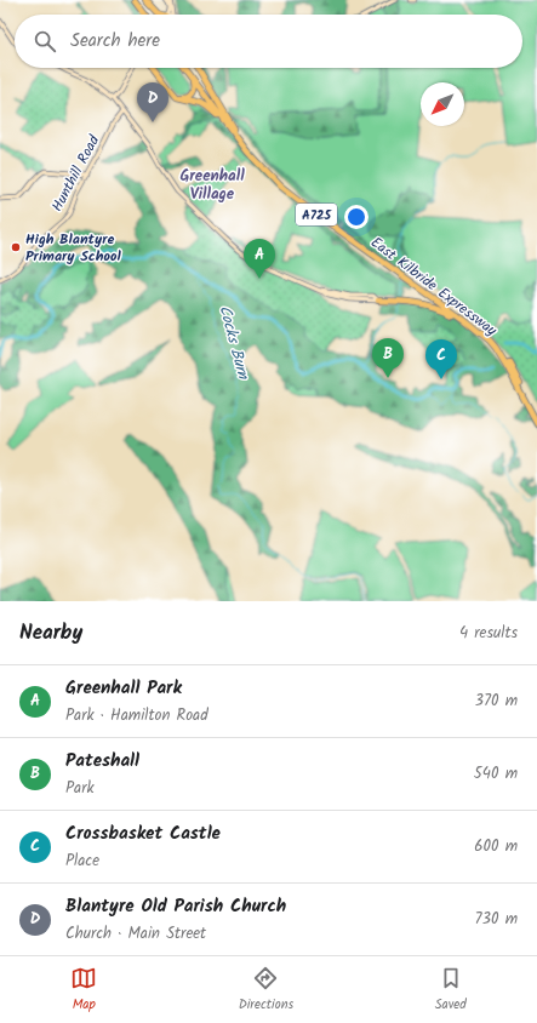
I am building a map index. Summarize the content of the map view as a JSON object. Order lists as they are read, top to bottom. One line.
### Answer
{"streets":{"highway":["A725","East Kilbride Expressway"],"main road":["Hunthill Road"]},"crossings":[["A725","East Kilbride Expressway"]],"districts":["Greenhall Village"],"water":["Cocks Burn"],"places":["High Blantyre Primary School"],"north":"bottom left","page":{"search":"Search here","pins":["D","A","B","C"],"heading":["Nearby","4 results"],"list":[{"mark":"A","name":"Greenhall Park","note":"Park · Hamilton Road","value":"370 m"},{"mark":"B","name":"Pateshall","note":"Park","value":"540 m"},{"mark":"C","name":"Crossbasket Castle","note":"Place","value":"600 m"},{"mark":"D","name":"Blantyre Old Parish Church","note":"Church · Main Street","value":"730 m"}],"nav":["Map","Directions","Saved"]}}
